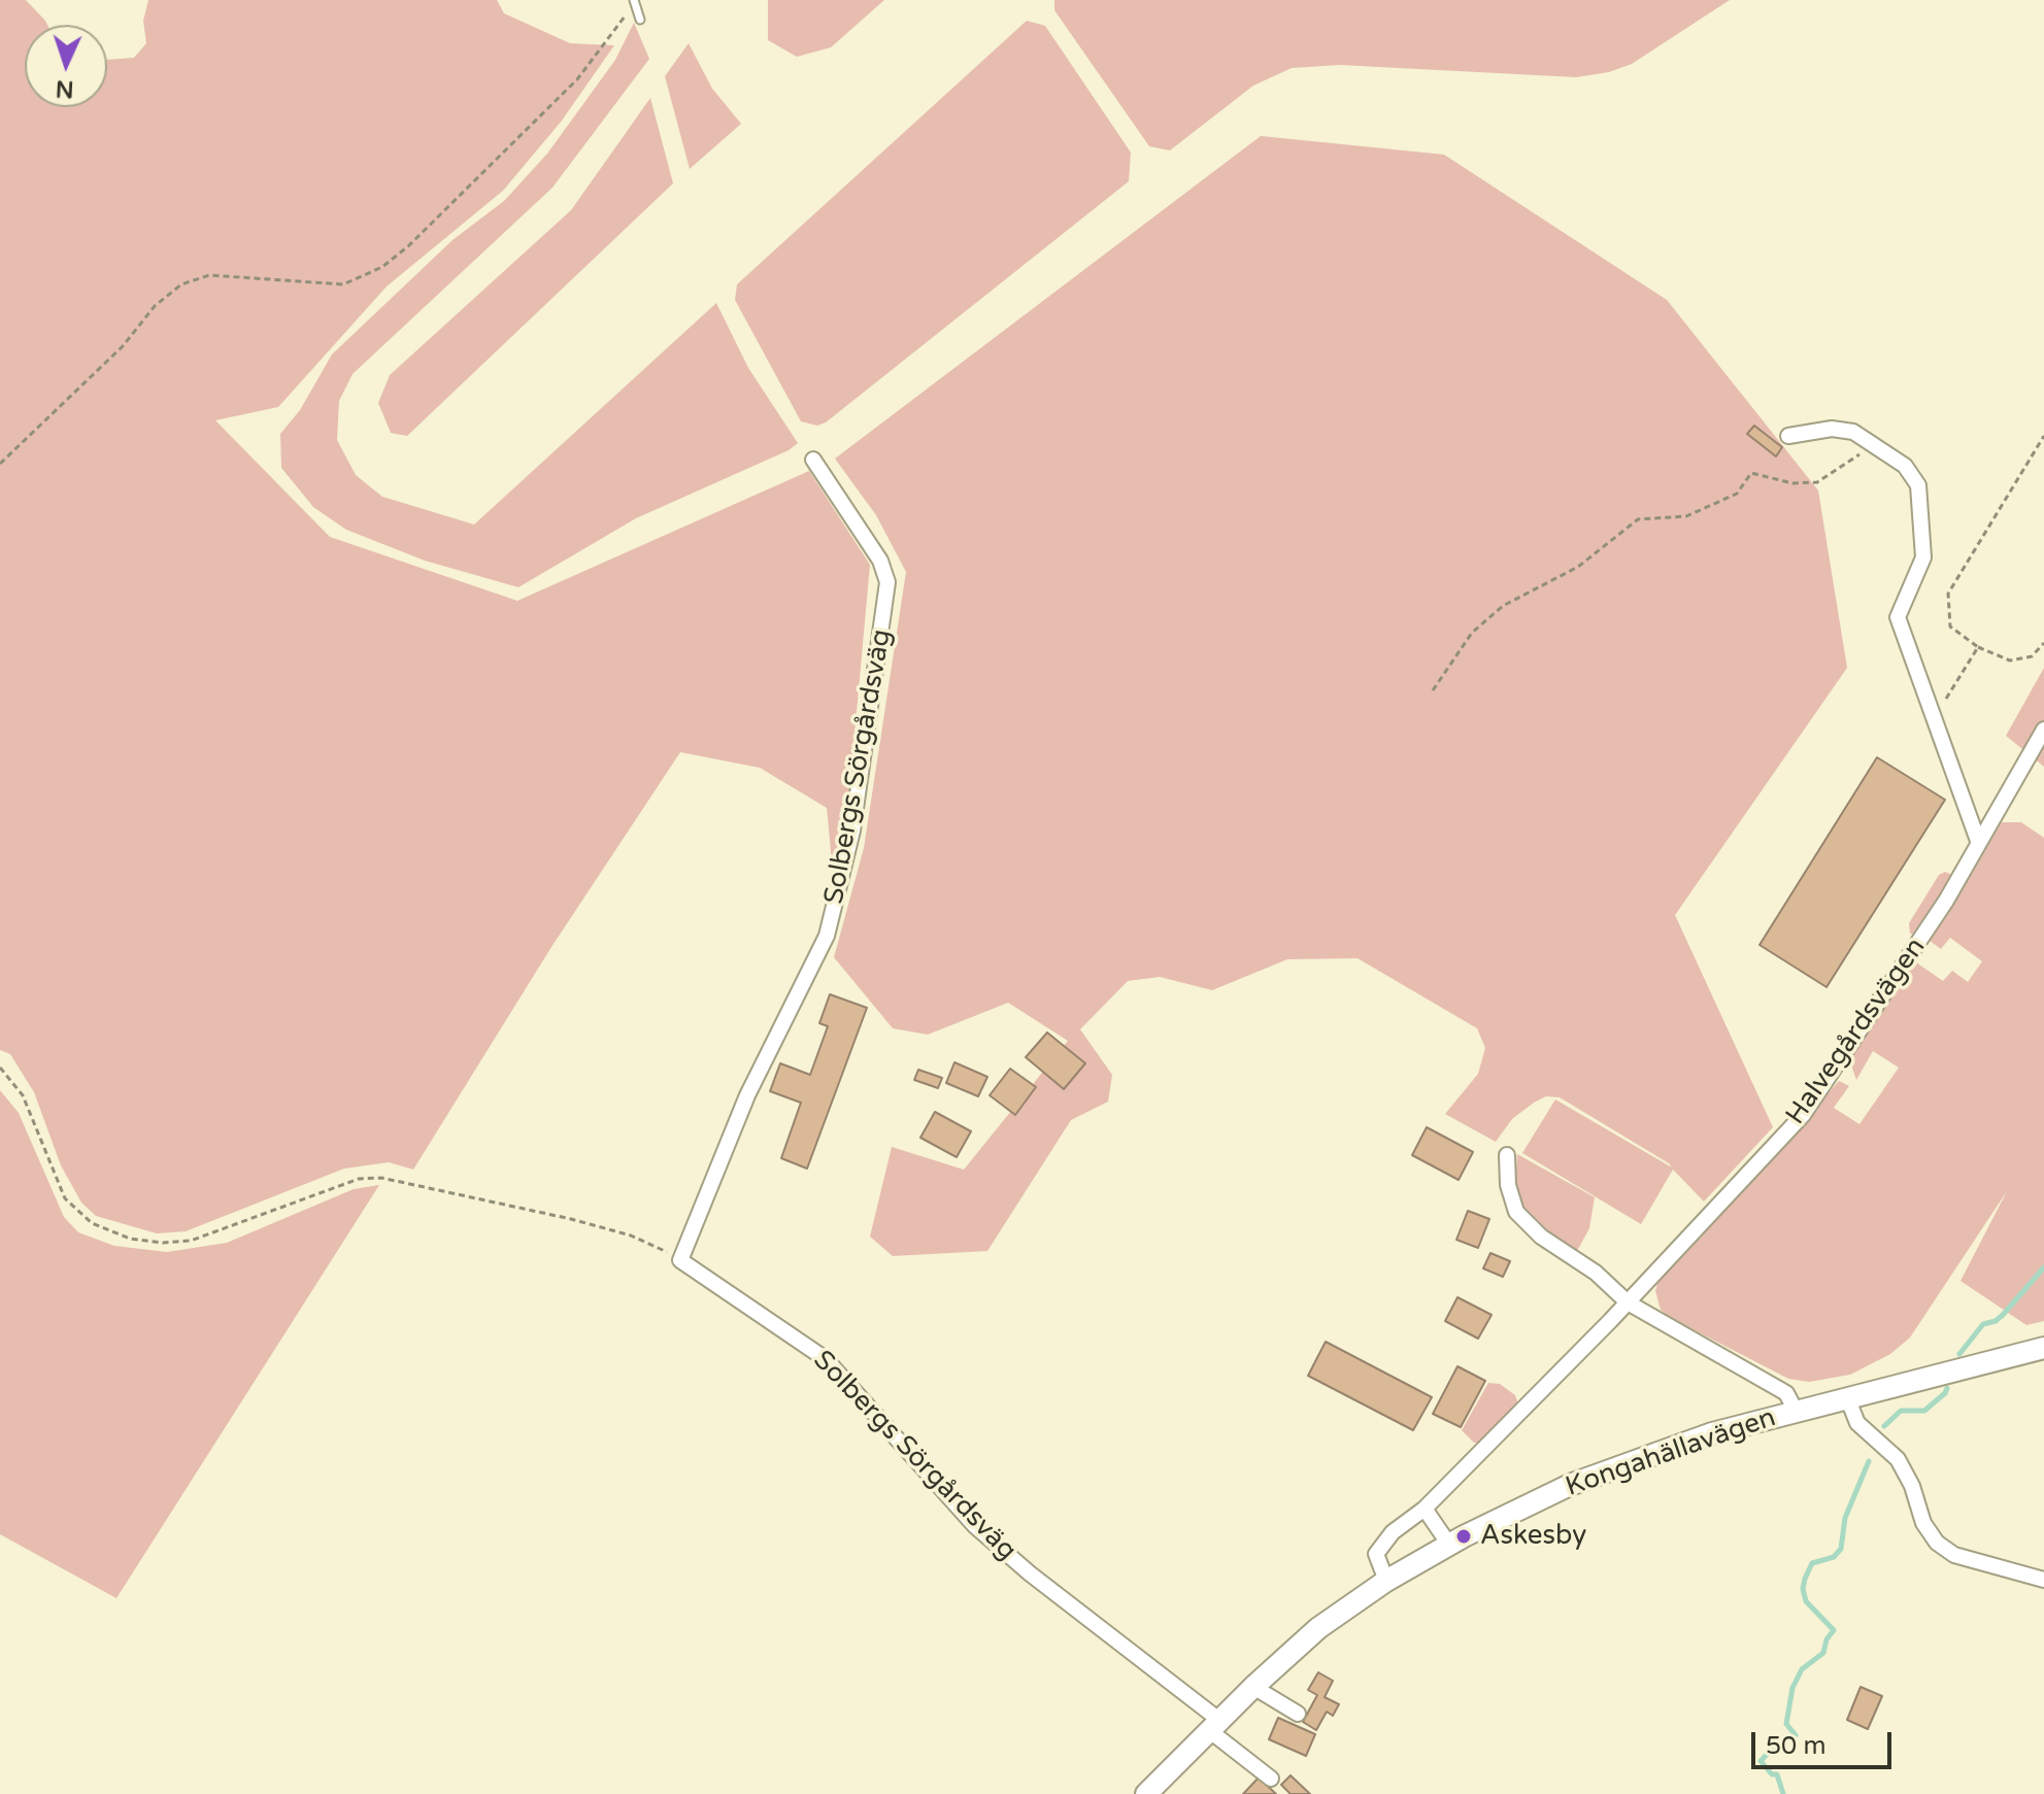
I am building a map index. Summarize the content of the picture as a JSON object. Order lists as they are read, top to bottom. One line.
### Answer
{"streets":{"street":["Solbergs Sörgårdsväg","Halvegårdsvägen","Kongahällavägen"]},"crossings":[["Solbergs Sörgårdsväg","Kongahällavägen"],["Halvegårdsvägen","Kongahällavägen"]],"places":["Askesby"],"scale_bar":"50 m","north":"bottom"}
